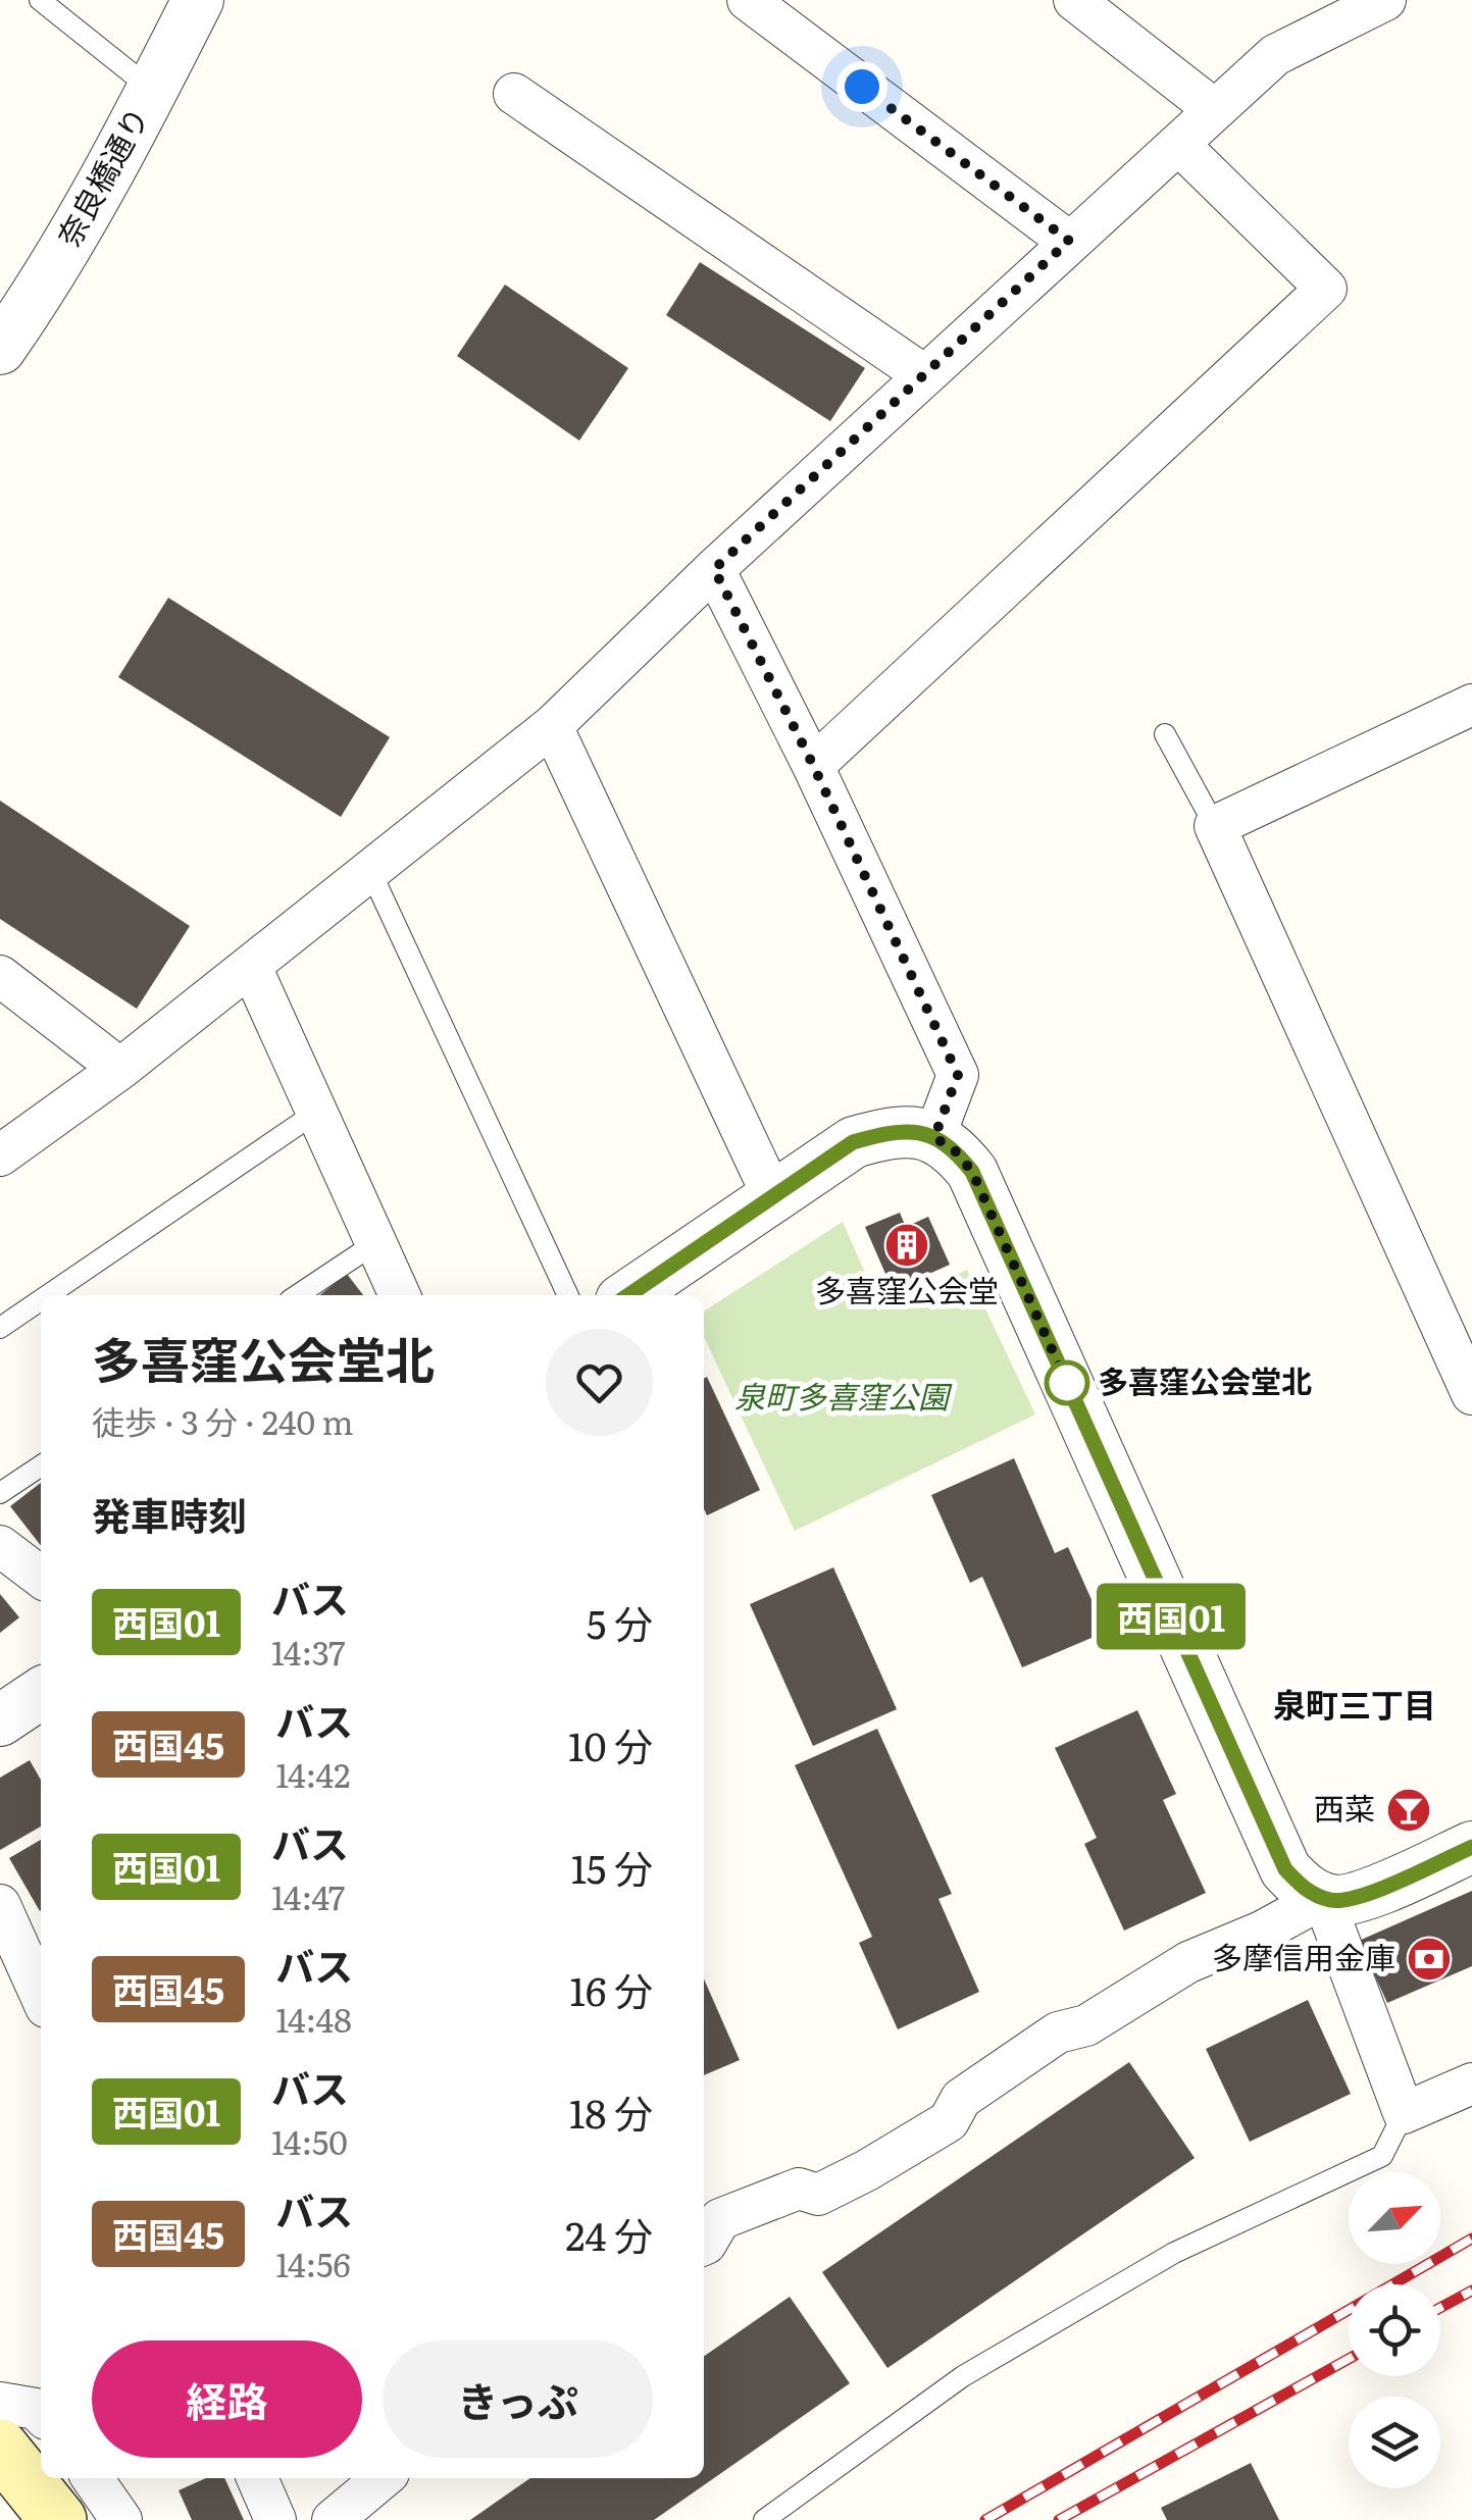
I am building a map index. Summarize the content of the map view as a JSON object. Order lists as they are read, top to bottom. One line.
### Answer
{"streets":{"street":["奈良橋通り"]},"districts":["泉町三丁目"],"parks":["泉町多喜窪公園"],"places":{"building":["多喜窪公会堂"],"other":["多喜窪公会堂北"],"bar":["西菜"],"bank":["多摩信用金庫"]},"lines":["bus line 西国01"],"north":"top right","page":{"on_map":"西国01","heading":[["多喜窪公会堂北","徒歩 · 3 分 · 240 m"],"発車時刻"],"list":[{"mark":"西国01","name":"バス","note":"14:37","value":"5 分"},{"mark":"西国45","name":"バス","note":"14:42","value":"10 分"},{"mark":"西国01","name":"バス","note":"14:47","value":"15 分"},{"mark":"西国45","name":"バス","note":"14:48","value":"16 分"},{"mark":"西国01","name":"バス","note":"14:50","value":"18 分"},{"mark":"西国45","name":"バス","note":"14:56","value":"24 分"}],"buttons":["経路","きっぷ"]}}
